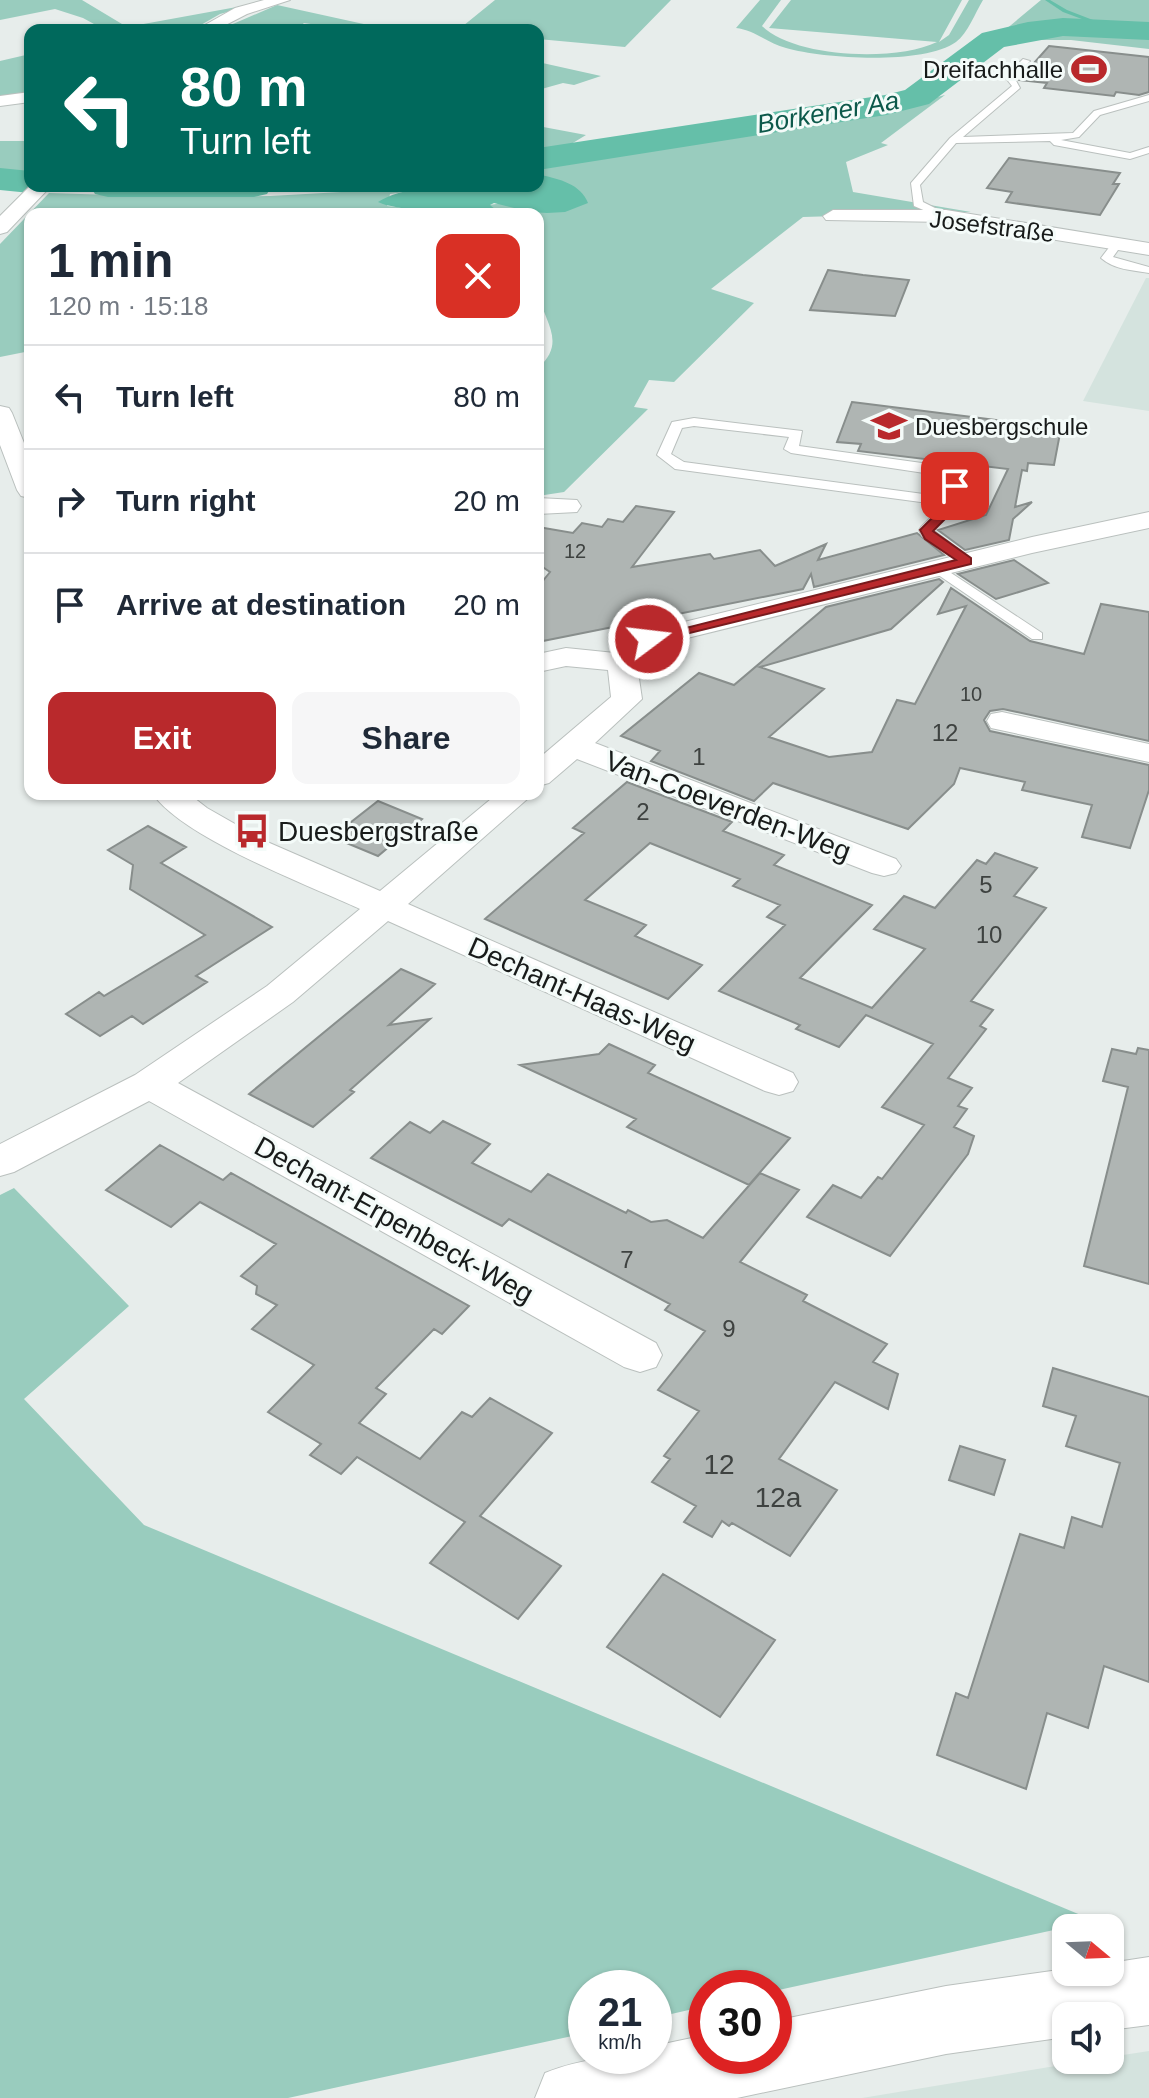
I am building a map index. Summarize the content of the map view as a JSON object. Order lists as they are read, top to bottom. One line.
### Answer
{"streets":{"street":["Josefstraße","Van-Coeverden-Weg","Dechant-Haas-Weg","Dechant-Erpenbeck-Weg"]},"water":["Borkener Aa"],"places":{"sports":["Dreifachhalle"],"school or university":["Duesbergschule"],"bus stop":["Duesbergstraße"]},"house_numbers":["12","10","12","1","2","5","10","7","9","12","12a"],"north":"right","page":{"turn":["80 m","Turn left"],"heading":["1 min","120 m · 15:18"],"list":[{"name":"Turn left","value":"80 m"},{"name":"Turn right","value":"20 m"},{"name":"Arrive at destination","value":"20 m"}],"buttons":["Exit","Share"],"speed":"21 km/h","limit":"30"}}
